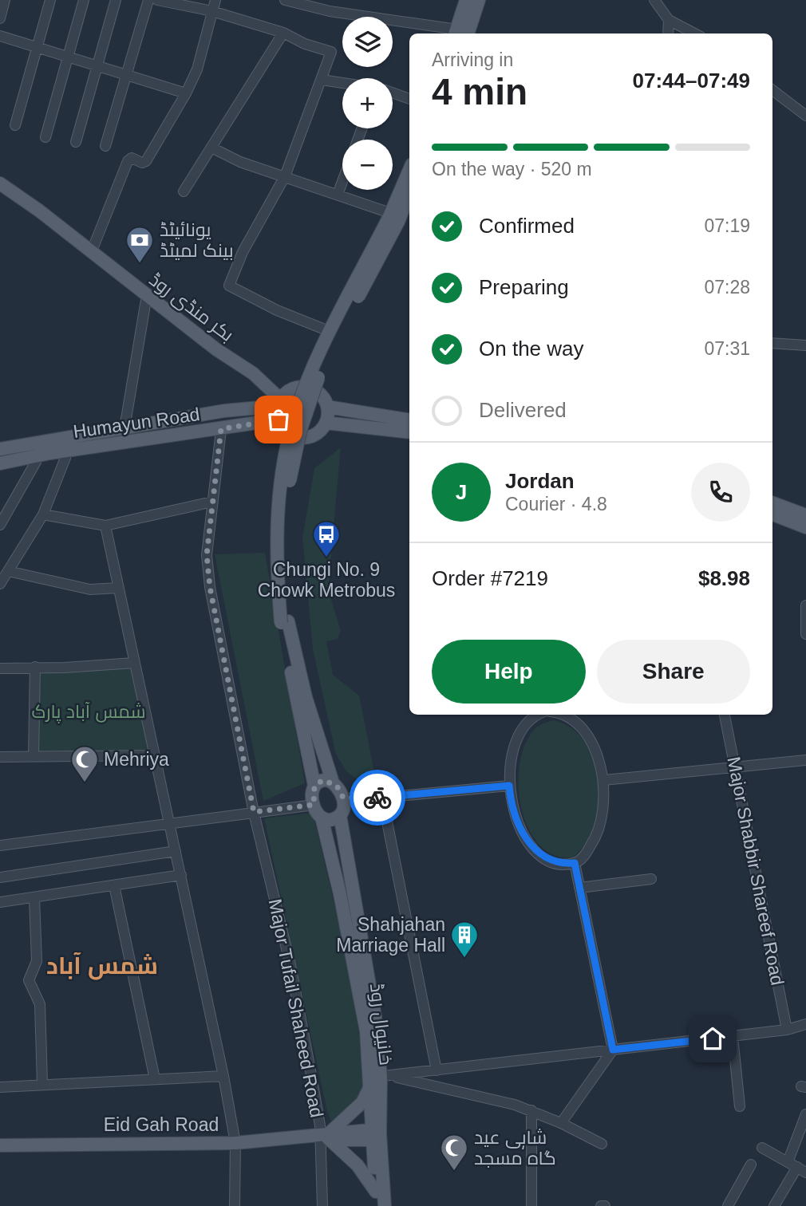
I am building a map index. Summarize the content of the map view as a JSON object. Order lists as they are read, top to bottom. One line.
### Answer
{"streets":{"main road":["بکر منڈی روڈ","Humayun Road","خانیوال روڈ","Eid Gah Road"],"street":["Major Shabbir Shareef Road","Major Tufail Shaheed Road"]},"crossings":[["بکر منڈی روڈ","Humayun Road"],["Humayun Road","Major Tufail Shaheed Road"],["Major Tufail Shaheed Road","Eid Gah Road"],["خانیوال روڈ","Eid Gah Road"]],"districts":["شمس آباد"],"parks":["شمس آباد پارک"],"places":{"bank":["یونائیٹڈ بینک لمیٹڈ"],"bus stop":["Chungi No. 9 Chowk Metrobus"],"mosque":["Mehriya","شاہی عید گاہ مسجد"],"building":["Shahjahan Marriage Hall"]},"page":{"map_buttons":["+","−"],"heading":["4 min","Arriving in","07:44–07:49"],"panel":["Jordan","Courier · 4.8","Order #7219","$8.98"],"bar":"On the way · 520 m","list":[["Confirmed","07:19"],["Preparing","07:28"],["On the way","07:31"],"Delivered"],"round":"J","buttons":["Help","Share"]}}
